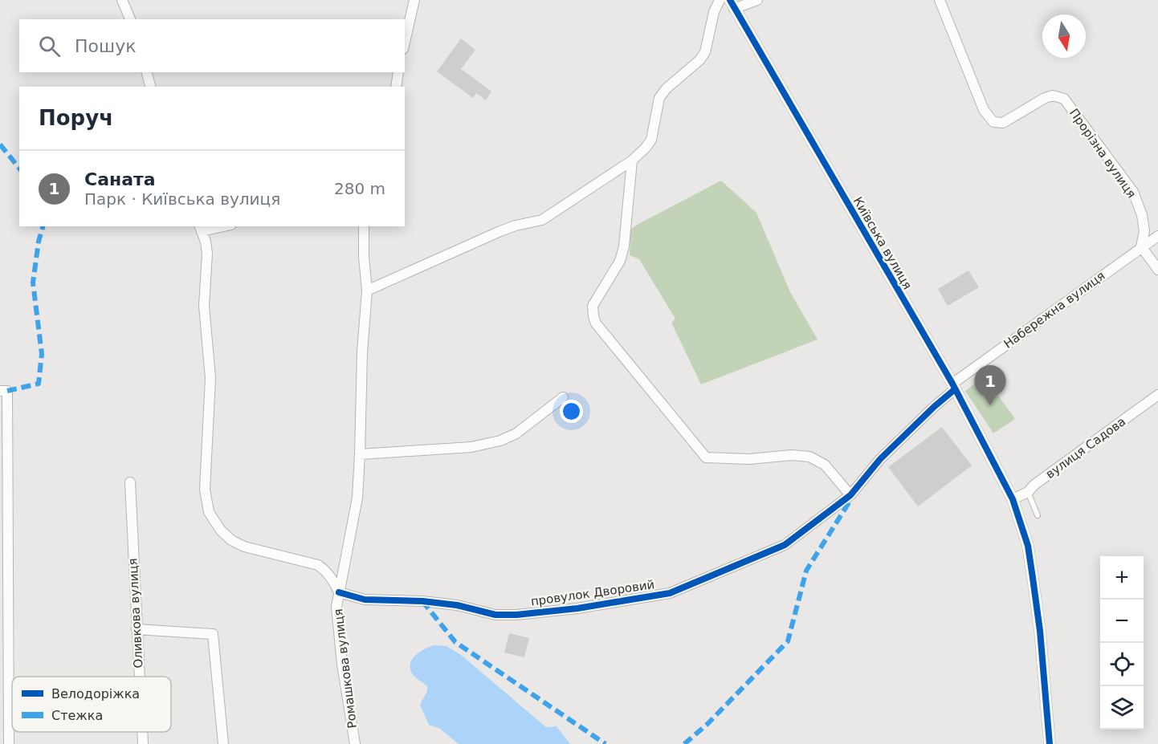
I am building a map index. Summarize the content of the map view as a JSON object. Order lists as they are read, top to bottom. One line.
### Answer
{"streets":{"street":["Прорізна вулиця","Київська вулиця","Набережна вулиця","вулиця Садова","провулок Дворовий","Оливкова вулиця","Ромашкова вулиця"]},"crossings":[["Прорізна вулиця","Набережна вулиця"],["Київська вулиця","Набережна вулиця"],["Київська вулиця","вулиця Садова"],["Київська вулиця","провулок Дворовий"],["Набережна вулиця","провулок Дворовий"],["провулок Дворовий","Ромашкова вулиця"]],"legend":["Велодоріжка","Стежка"],"north":"bottom","page":{"search":"Пошук","heading":"Поруч","list":[{"mark":"1","name":"Саната","note":"Парк · Київська вулиця","value":"280 m"}],"pins":"1","map_buttons":["+","−"]}}
